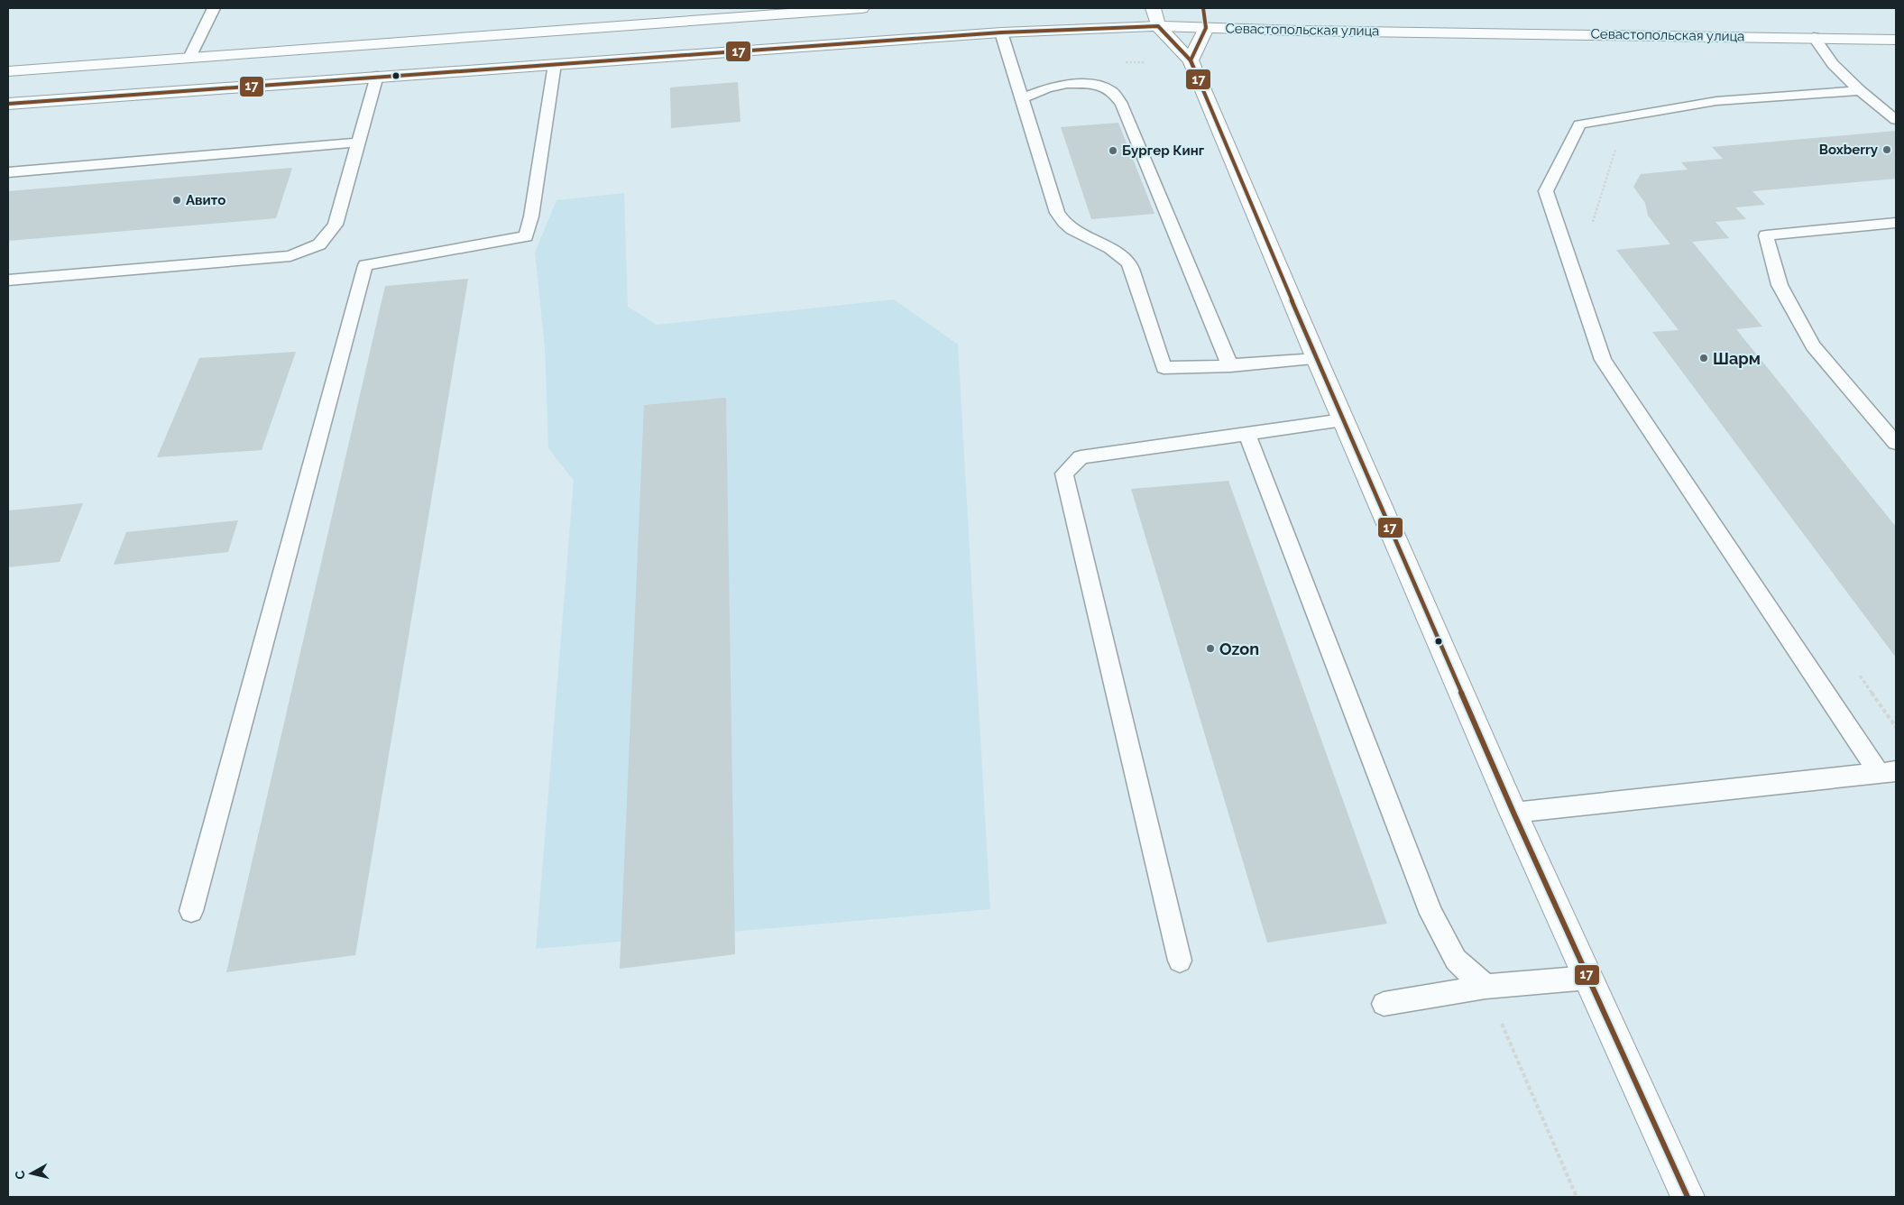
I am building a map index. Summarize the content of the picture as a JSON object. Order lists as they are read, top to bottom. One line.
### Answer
{"streets":{"street":["Севастопольская улица"]},"places":["Boxberry","Бургер Кинг","Авито","Шарм","Ozon"],"lines":["transit line 17"],"north":"left"}
